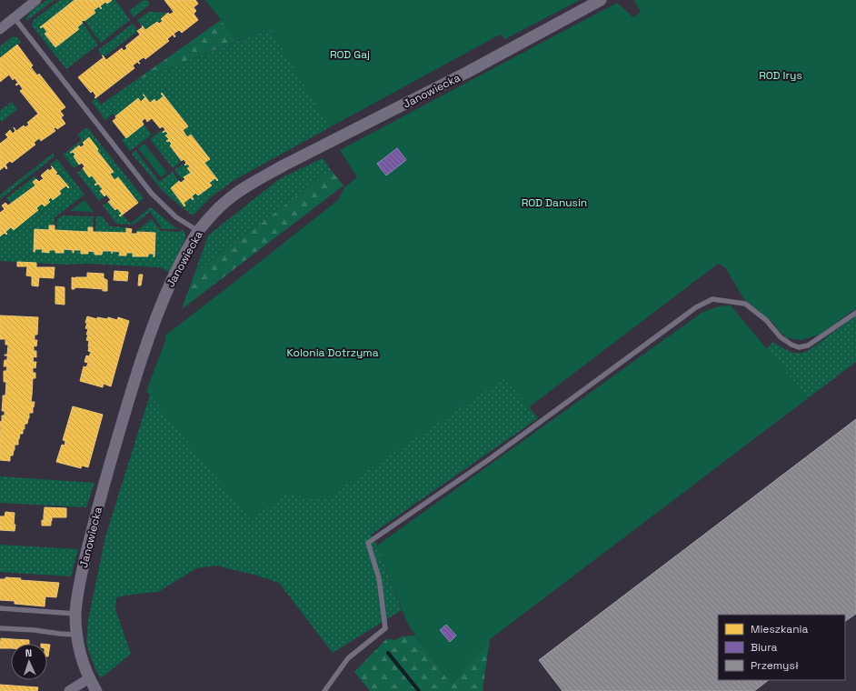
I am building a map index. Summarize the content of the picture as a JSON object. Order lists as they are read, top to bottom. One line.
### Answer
{"streets":{"street":["Janowiecka"]},"parks":["ROD Gaj","ROD Irys","ROD Danusin","Kolonia Dotrzyma"],"legend":["Mieszkania","Biura","Przemysł"],"north":"top"}
